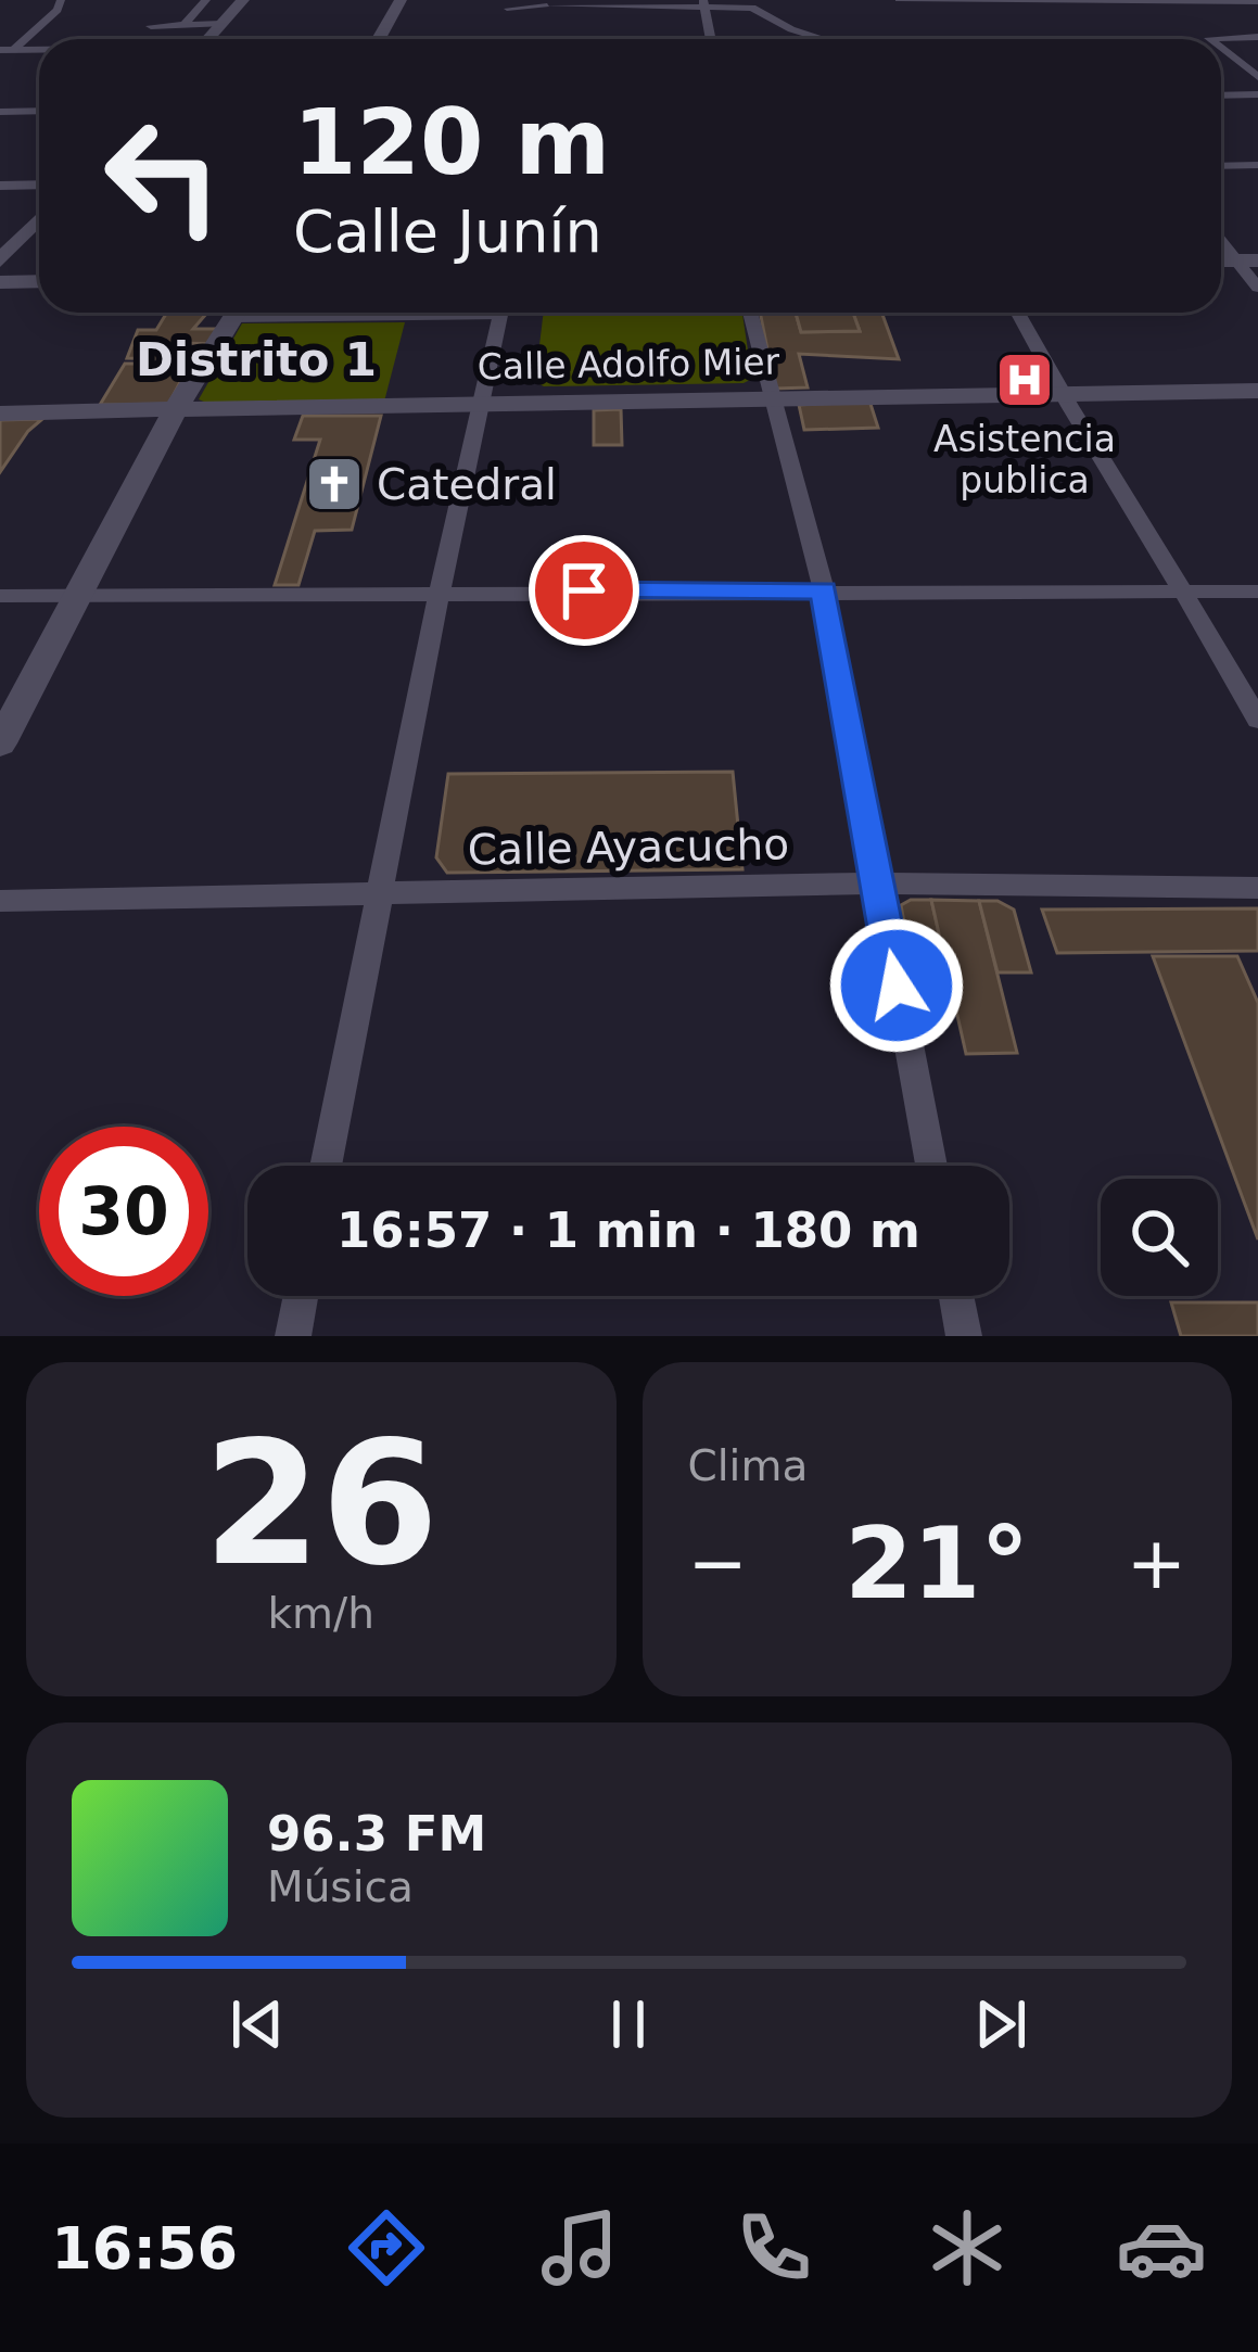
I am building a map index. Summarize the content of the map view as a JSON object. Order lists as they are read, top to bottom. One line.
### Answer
{"streets":{"main road":["Calle Adolfo Mier"],"street":["Calle Ayacucho"]},"districts":["Distrito 1"],"places":{"hospital":["Asistencia publica"],"church":["Catedral"]},"page":{"turn":["120 m","Calle Junín"],"limit":"30","trip":"16:57 · 1 min · 180 m","tile":[["26","km/h"],"Clima"],"heat":["−","21°","+"],"song":["96.3 FM","Música"],"tabs":"16:56"}}
